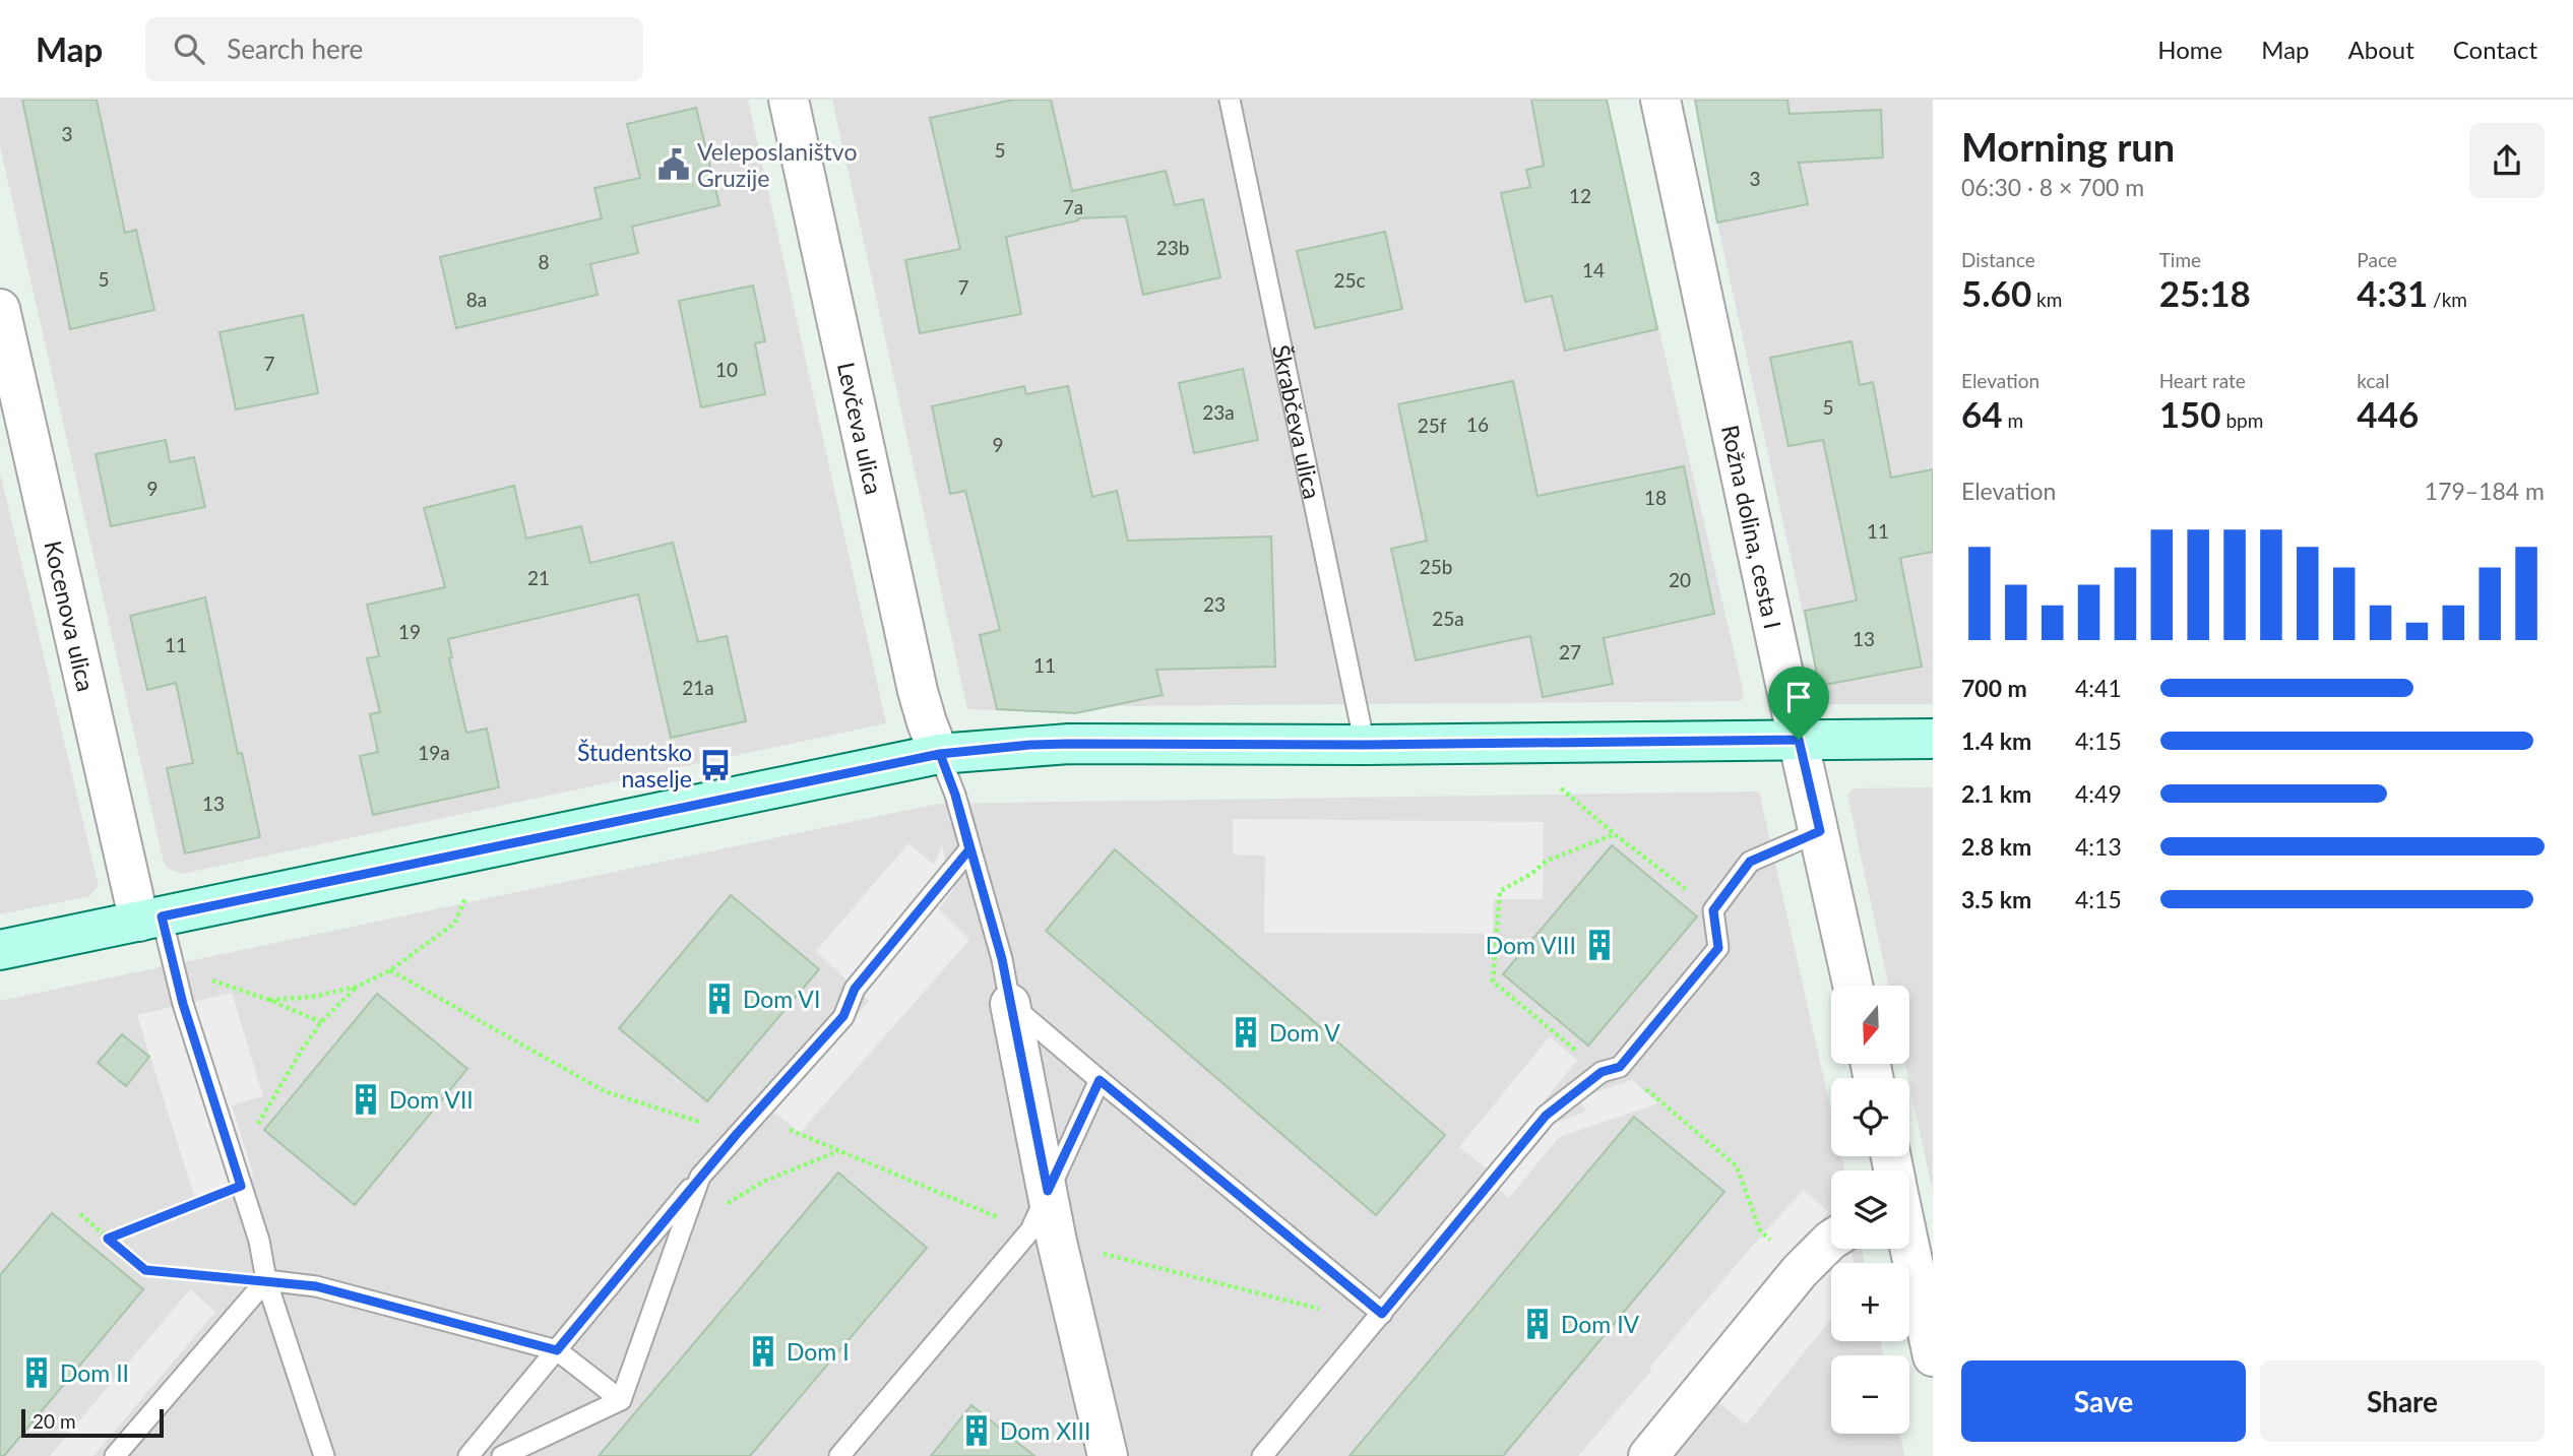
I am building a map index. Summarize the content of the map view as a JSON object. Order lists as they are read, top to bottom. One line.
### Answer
{"streets":{"street":["Levčeva ulica","Rožna dolina, cesta I","Kocenova ulica"],"lane":["Škrabčeva ulica"]},"places":{"public building":["Veleposlaništvo Gruzije"],"bus stop":["Študentsko naselje"],"building":["Dom VIII","Dom VI","Dom V","Dom VII","Dom IV","Dom I","Dom II","Dom XIII"]},"house_numbers":["3","5","3","12","7a","23b","8","14","5","25c","7","8a","7","10","5","23a","16","25f","9","9","18","11","25b","21","20","23","25a","19","13","11","27","11","21a","19a","13"],"scale_bar":"20 m","north":"bottom","page":{"header":"Map","search":"Search here","nav":["Home","Map","About","Contact"],"heading":["Morning run","06:30 · 8 × 700 m"],"stats":[["Distance","5.60 km"],["Time","25:18"],["Pace","4:31 /km"],["Elevation","64 m"],["Heart rate","150 bpm"],["kcal","446"]],"chart":["Elevation","179–184 m"],"list":[{"name":"700 m","note":"4:41"},{"name":"1.4 km","note":"4:15"},{"name":"2.1 km","note":"4:49"},{"name":"2.8 km","note":"4:13"},{"name":"3.5 km","note":"4:15"}],"map_buttons":["+","−"],"buttons":["Save","Share"],"scale":"20 m"}}
